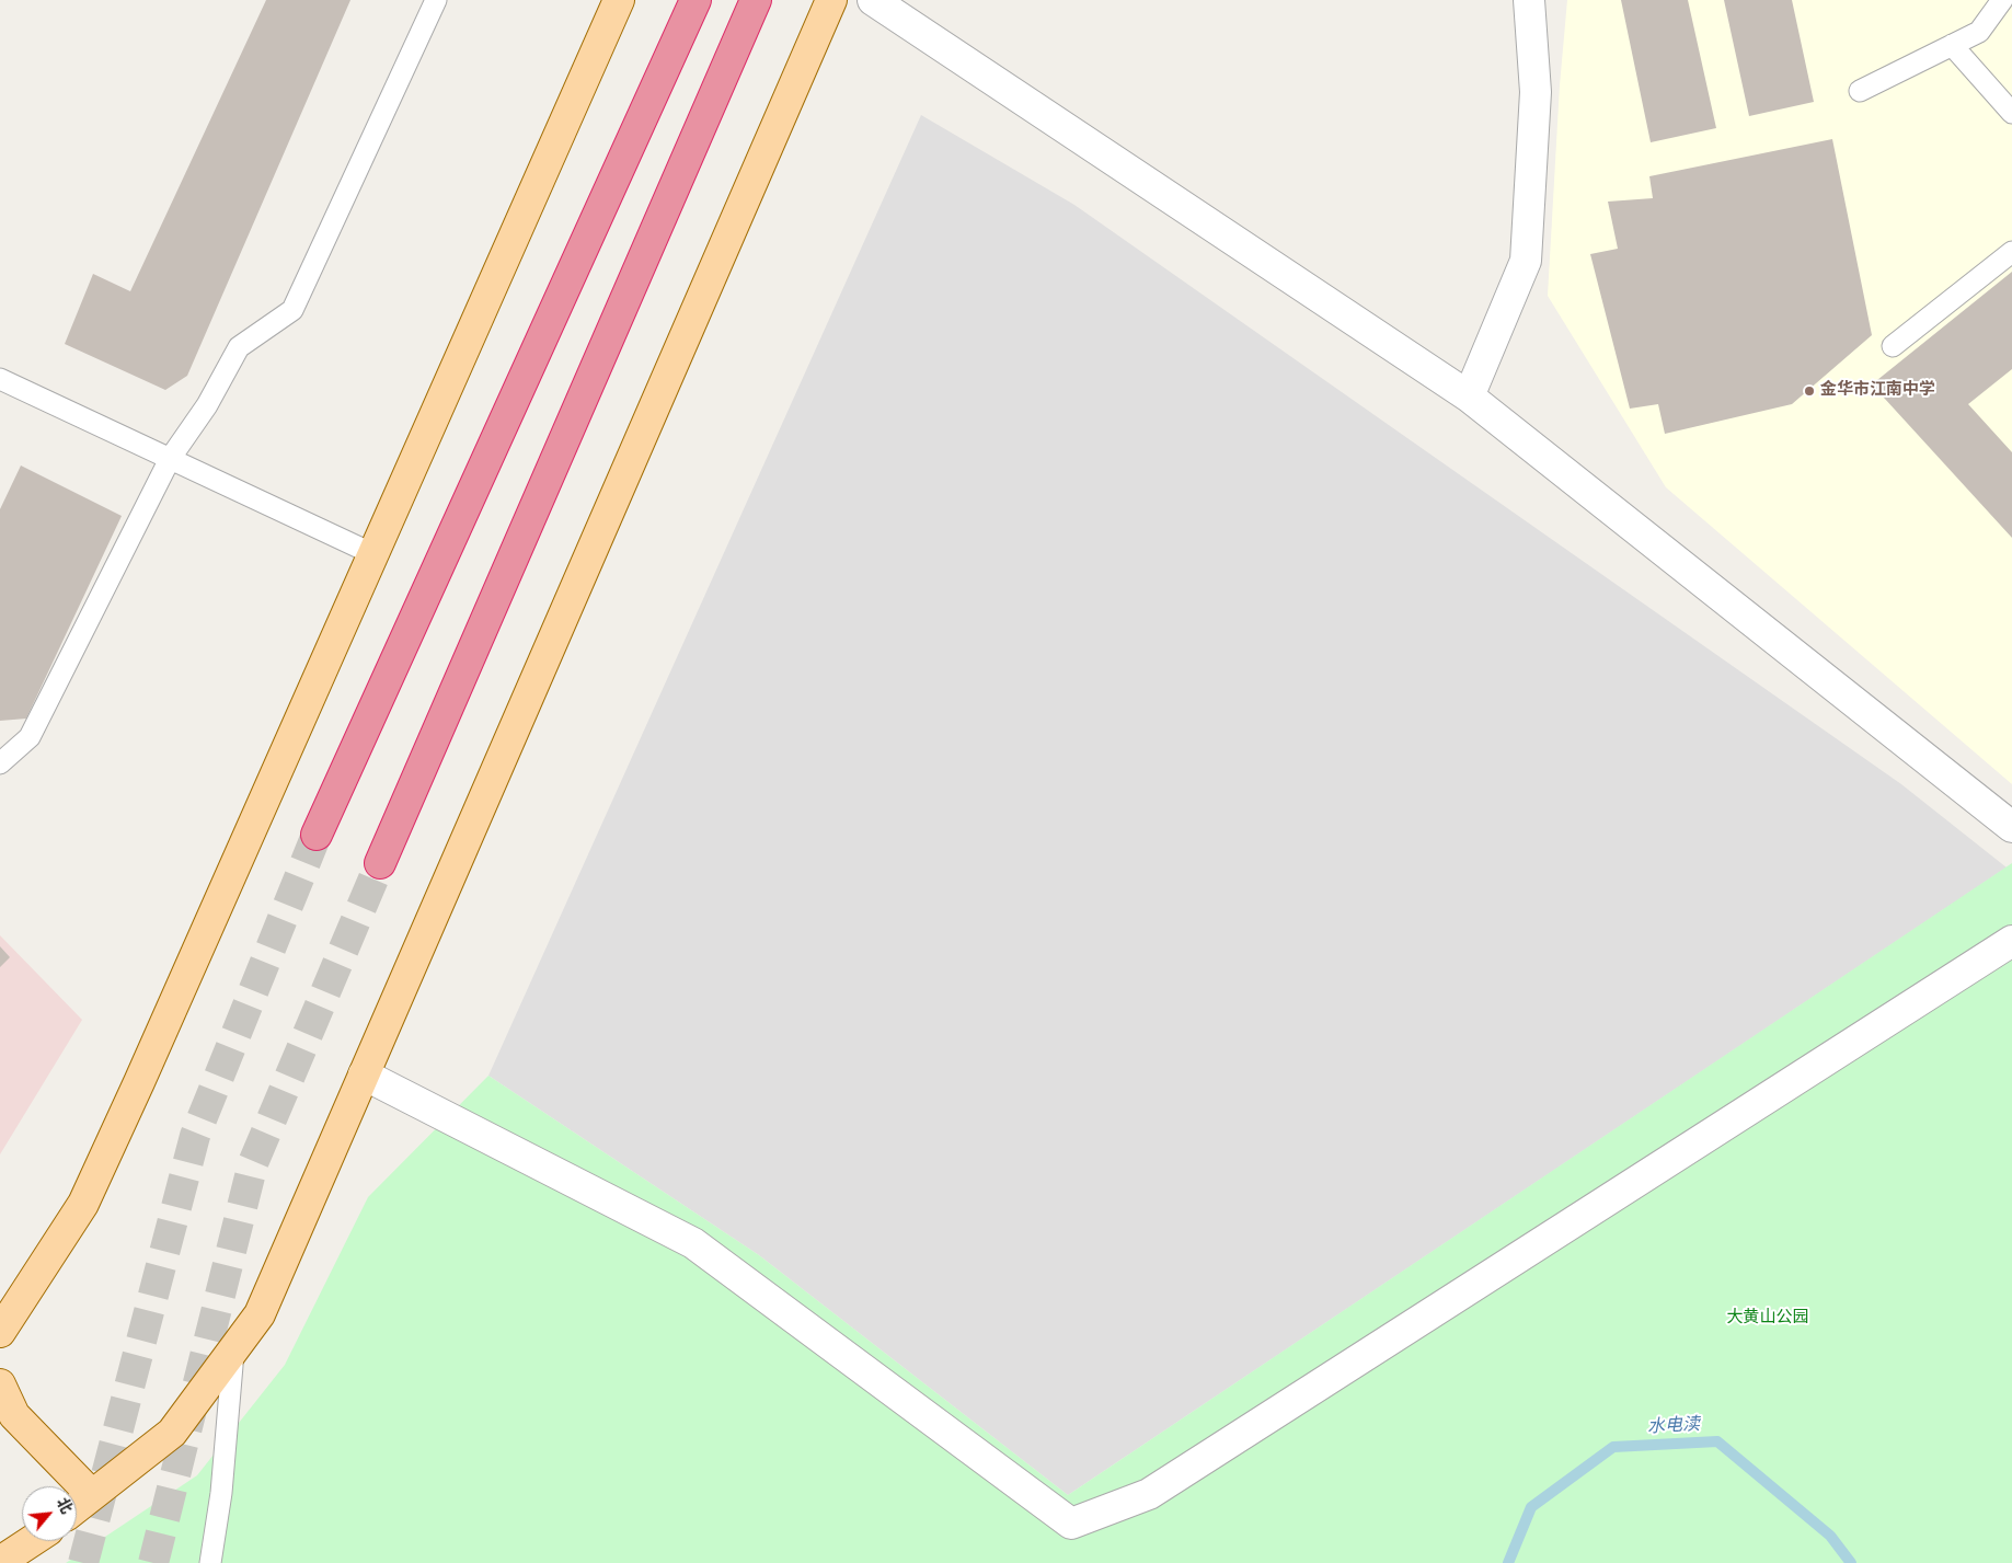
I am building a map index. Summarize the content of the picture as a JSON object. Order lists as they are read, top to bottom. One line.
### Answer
{"water":["水电渎"],"parks":["大黄山公园"],"places":["金华市江南中学"],"north":"top right"}
